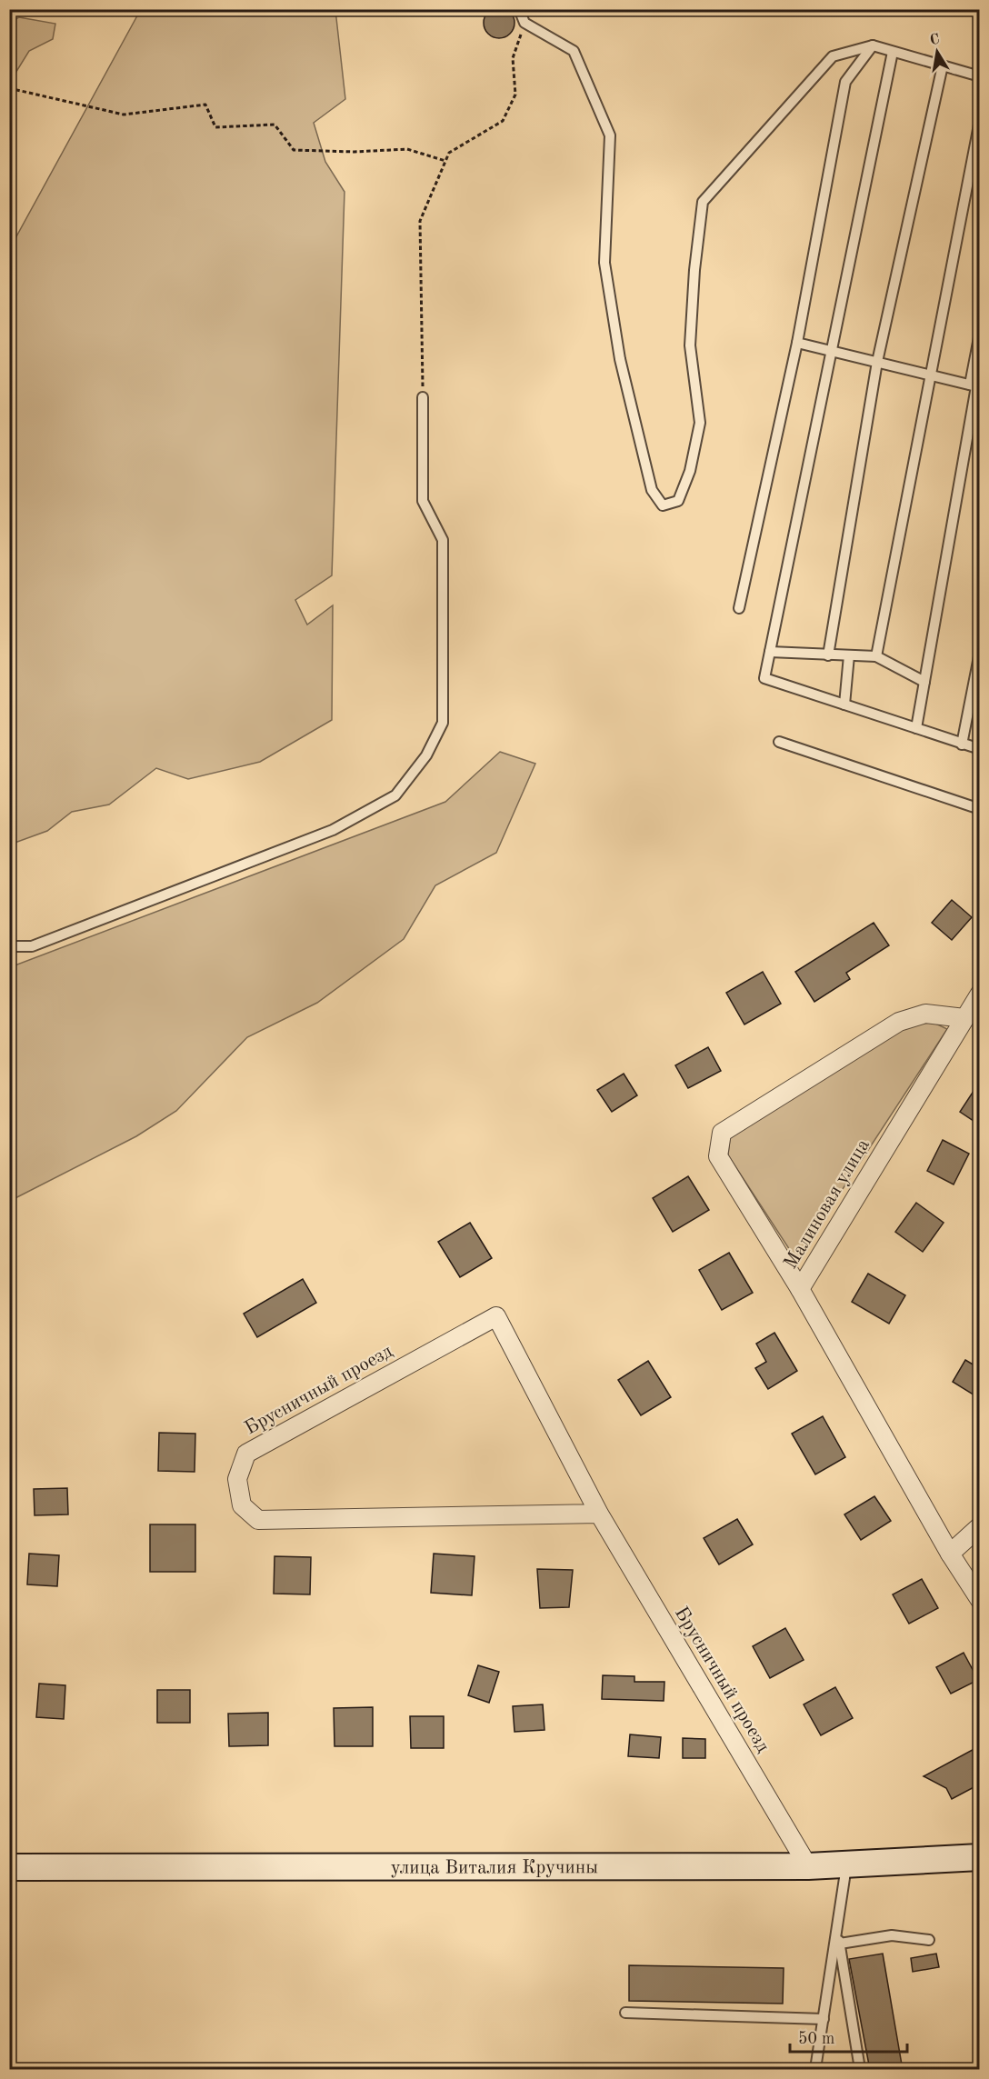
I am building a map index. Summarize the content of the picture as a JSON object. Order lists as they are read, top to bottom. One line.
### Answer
{"streets":{"street":["Малиновая улица","Брусничный проезд","улица Виталия Кручины"]},"crossings":[["Брусничный проезд","улица Виталия Кручины"]],"scale_bar":"50 m","north":"top"}
